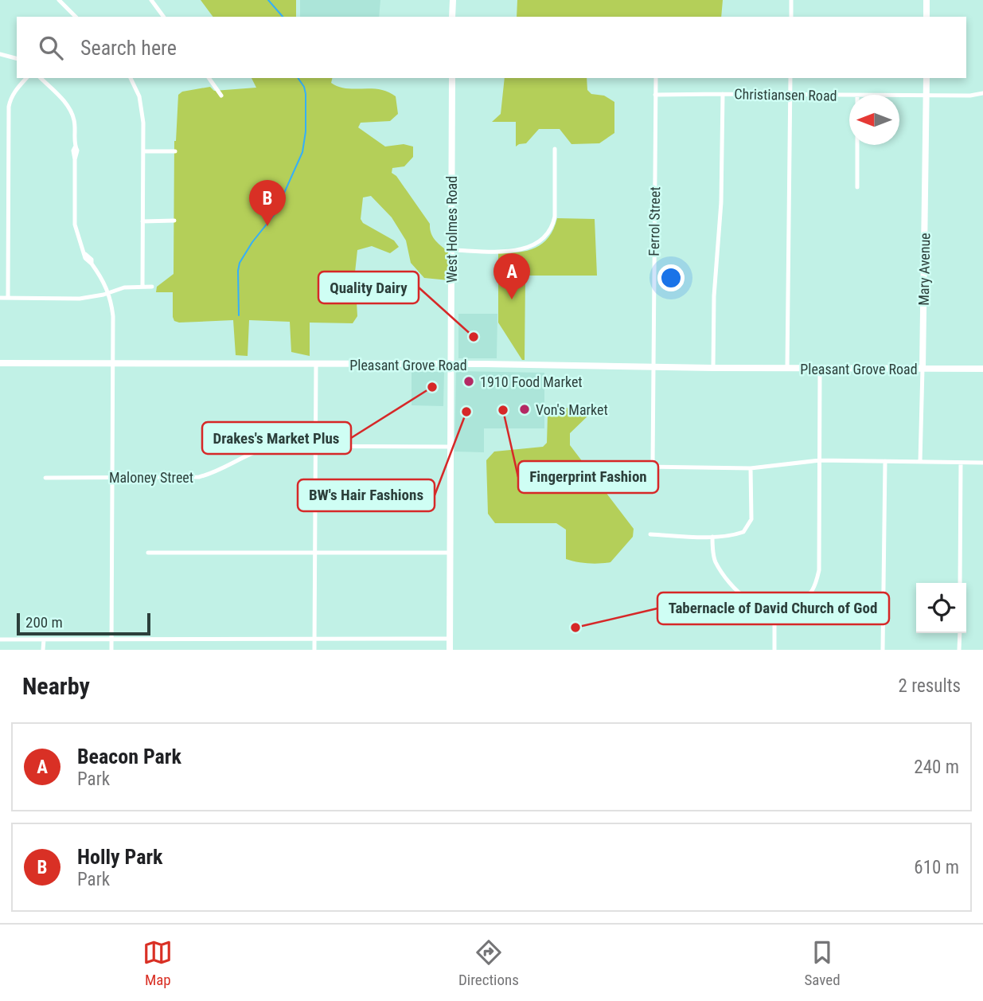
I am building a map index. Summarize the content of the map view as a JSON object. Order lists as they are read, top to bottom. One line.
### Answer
{"streets":{"street":["Christiansen Road","Ferrol Street","West Holmes Road","Mary Avenue","Pleasant Grove Road","Maloney Street"]},"crossings":[["Christiansen Road","Ferrol Street"],["Christiansen Road","Mary Avenue"],["Ferrol Street","Pleasant Grove Road"],["West Holmes Road","Pleasant Grove Road"],["West Holmes Road","Maloney Street"],["Mary Avenue","Pleasant Grove Road"]],"places":["Quality Dairy","1910 Food Market","Drakes's Market Plus","Von's Market","Fingerprint Fashion","BW's Hair Fashions","Tabernacle of David Church of God"],"scale_bar":"200 m","north":"left","page":{"search":"Search here","pins":["B","A"],"scale":"200 m","heading":["Nearby","2 results"],"list":[{"mark":"A","name":"Beacon Park","note":"Park","value":"240 m"},{"mark":"B","name":"Holly Park","note":"Park","value":"610 m"}],"nav":["Map","Directions","Saved"]}}
